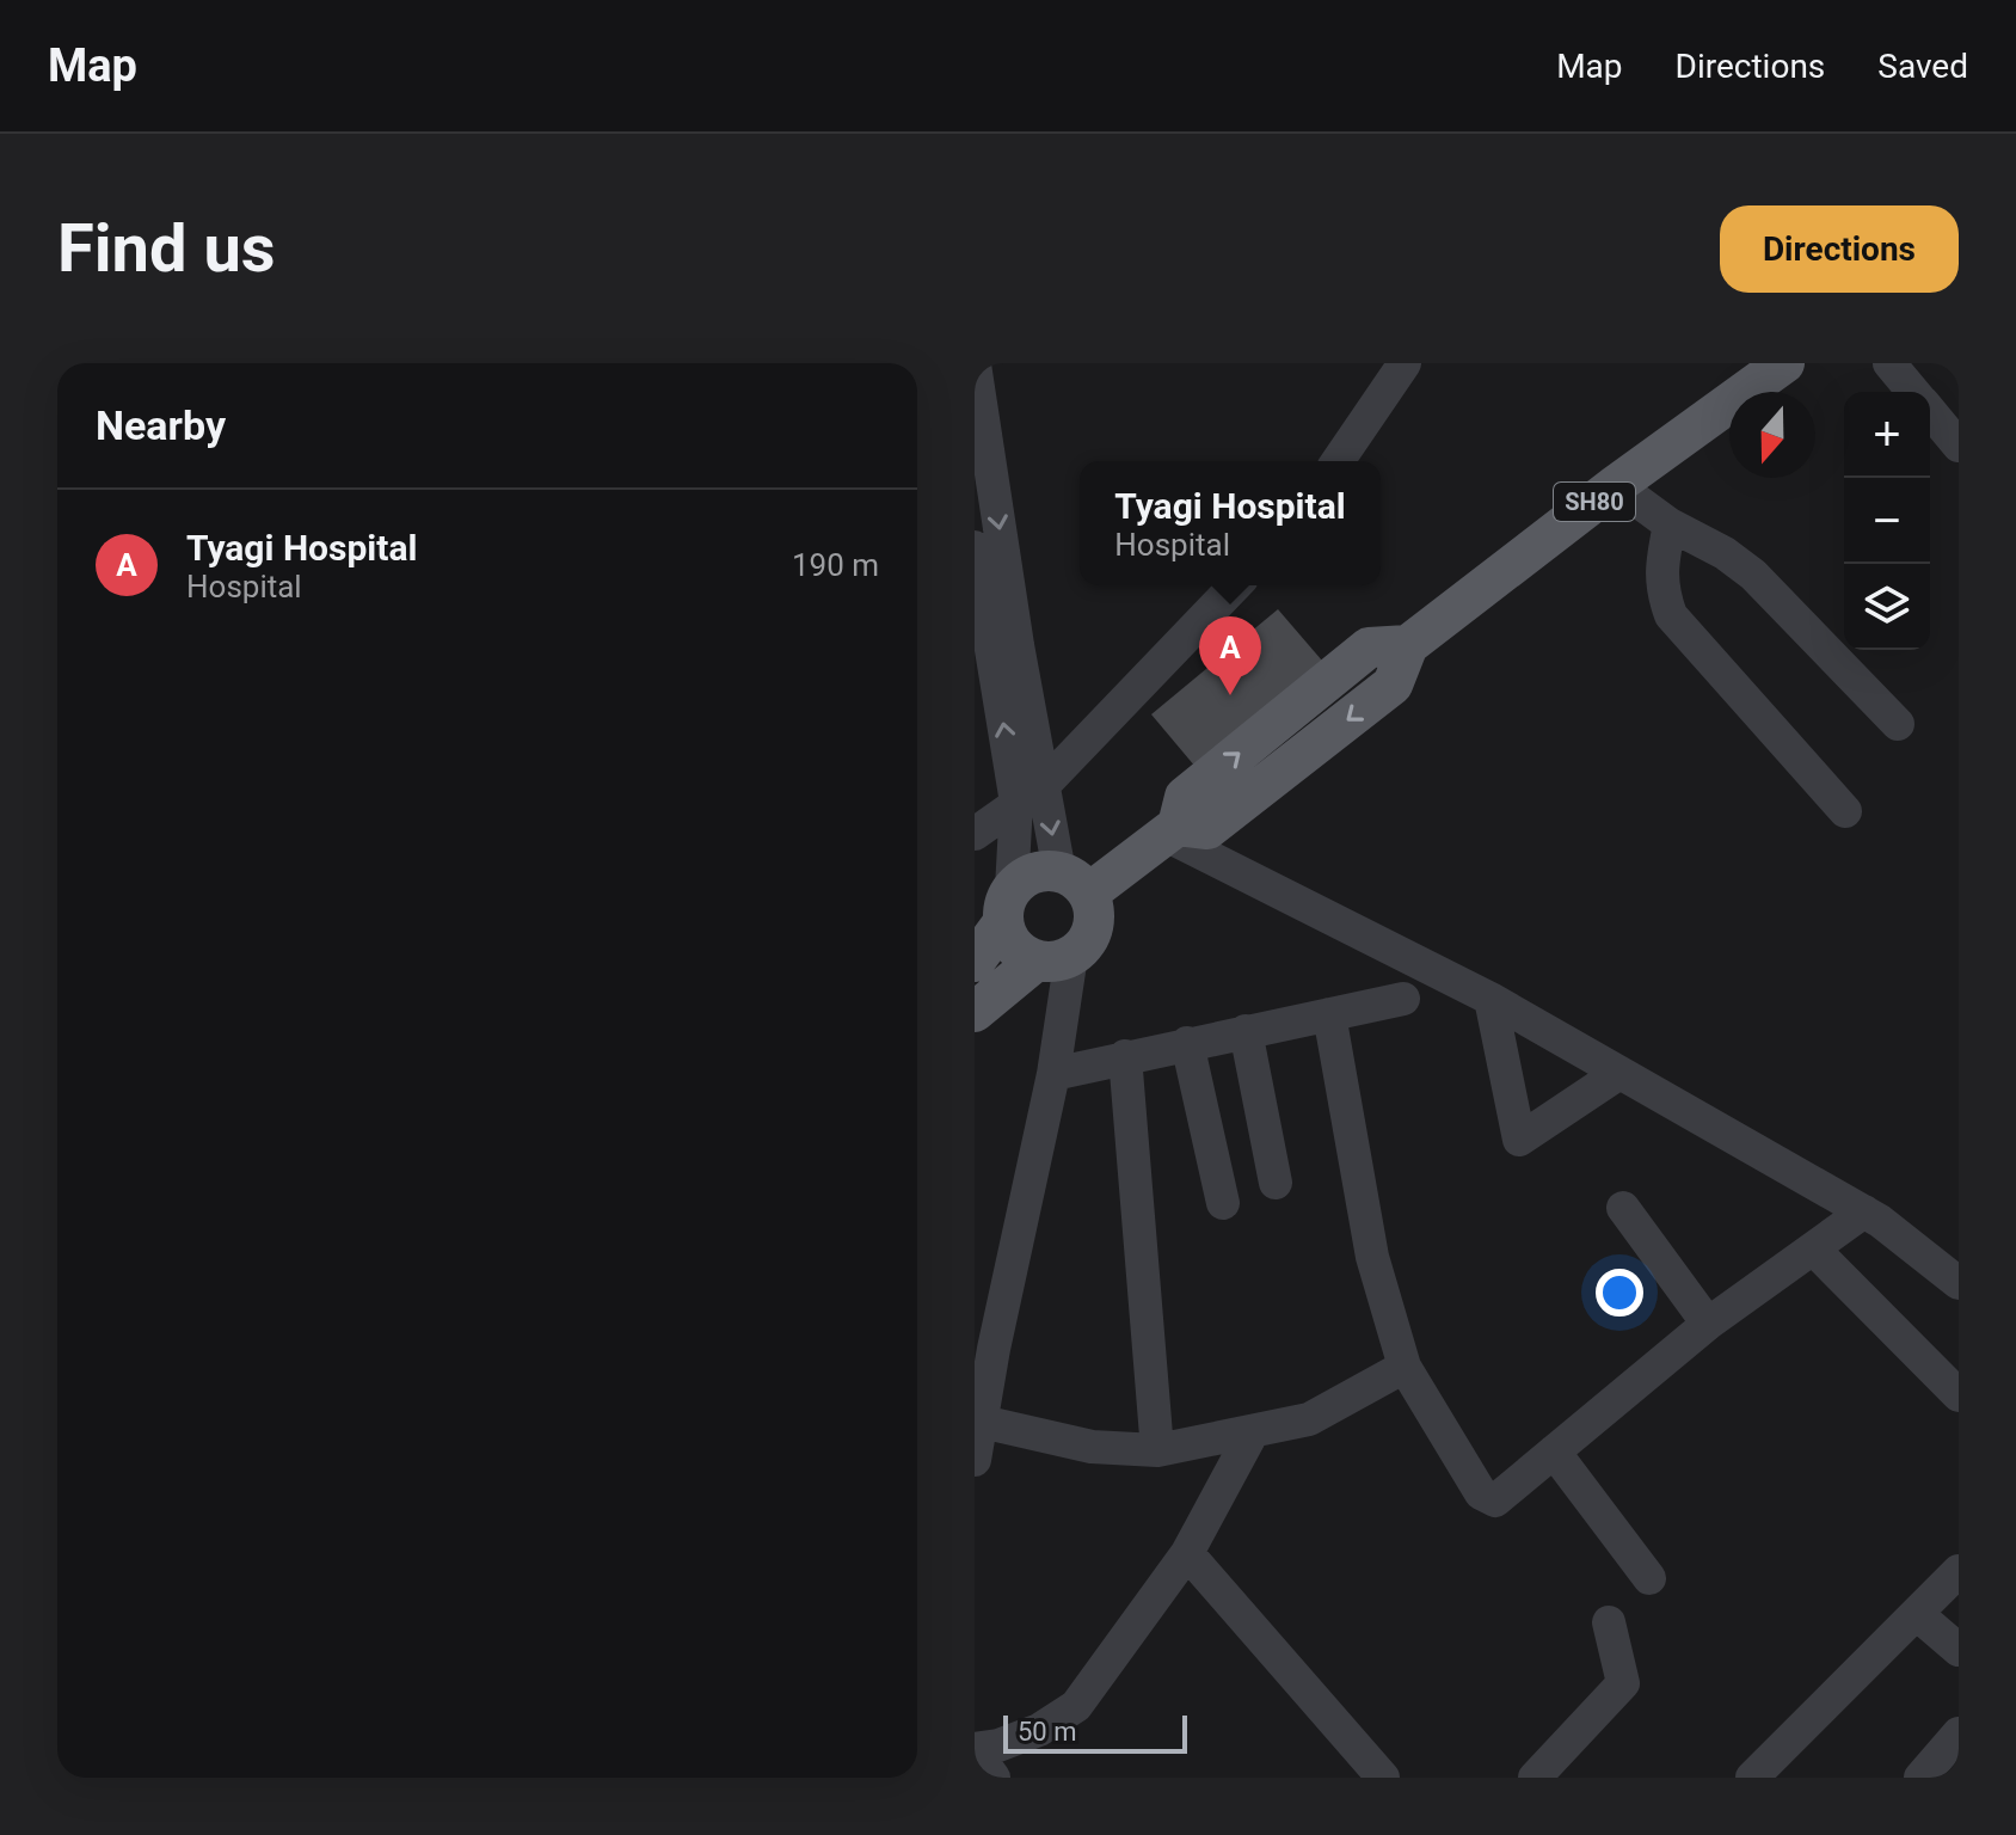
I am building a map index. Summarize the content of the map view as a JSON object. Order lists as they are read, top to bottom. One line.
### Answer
{"streets":{"main road":["SH80"]},"scale_bar":"50 m","north":"bottom","page":{"header":"Map","nav":["Map","Directions","Saved"],"buttons":"Directions","title":"Find us","heading":"Nearby","map_buttons":["+","−"],"popup":["Tyagi Hospital","Hospital"],"list":[{"mark":"A","name":"Tyagi Hospital","note":"Hospital","value":"190 m"}],"pins":"A","scale":"50 m"}}
